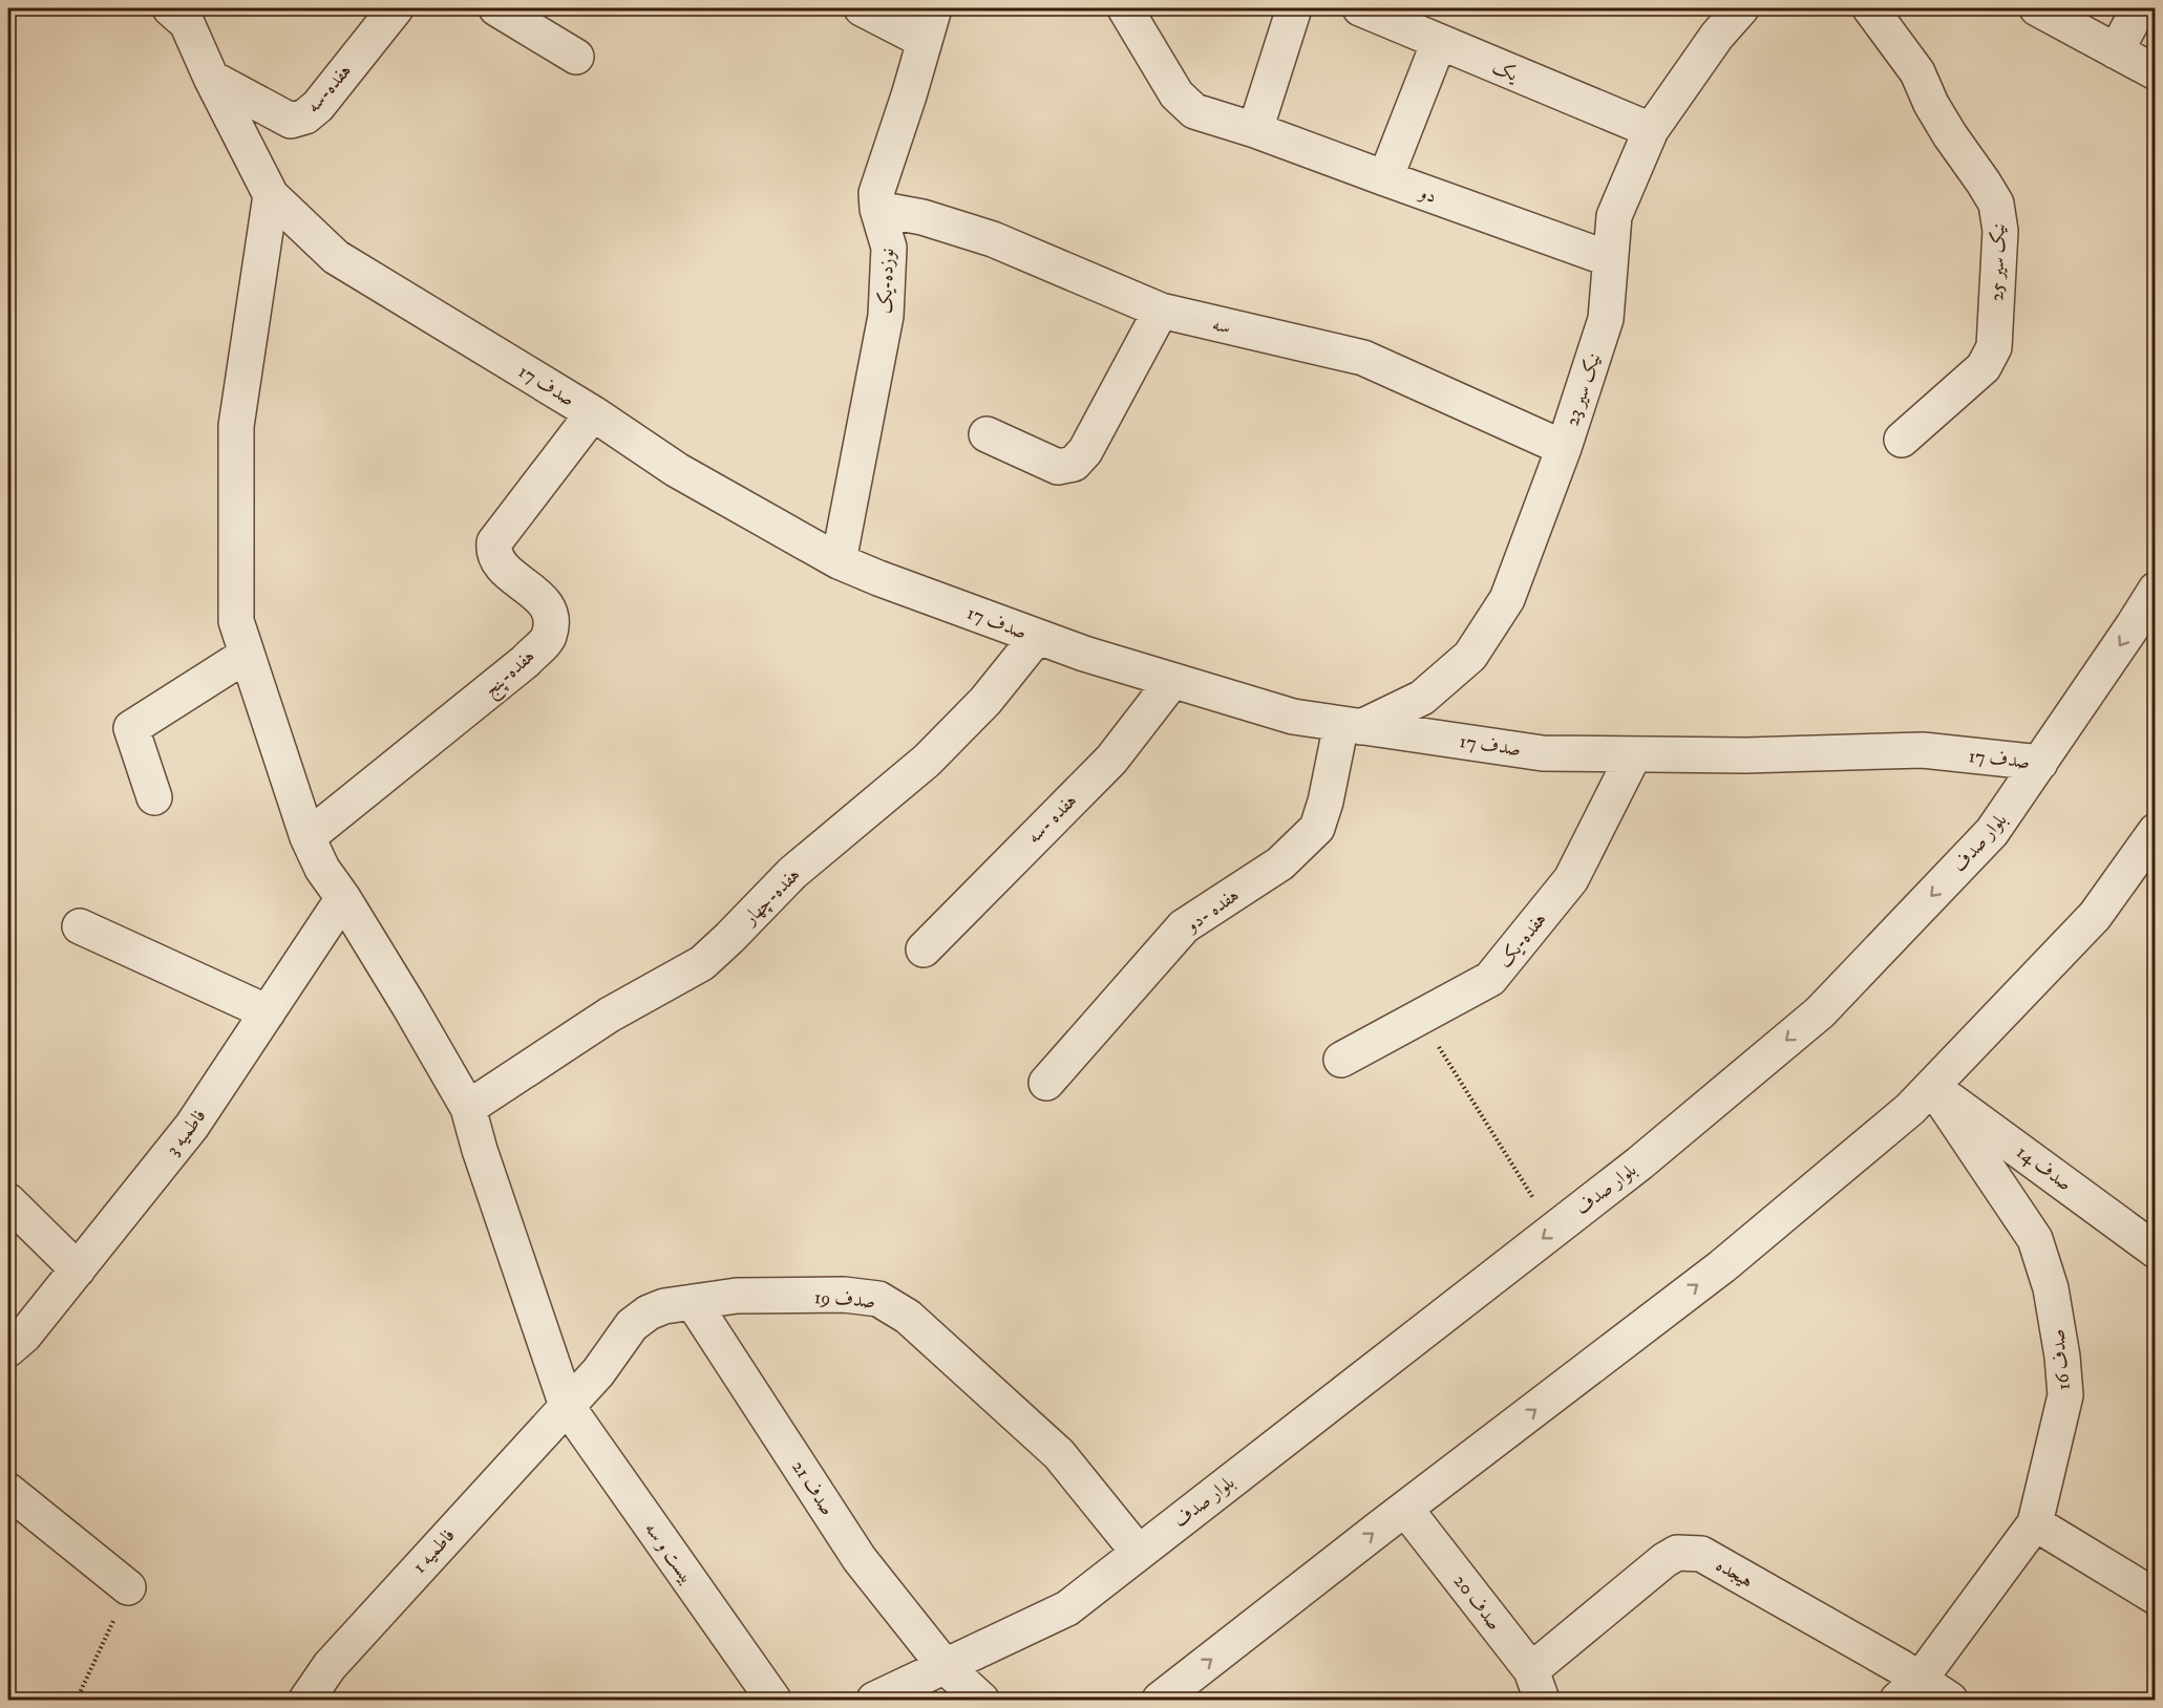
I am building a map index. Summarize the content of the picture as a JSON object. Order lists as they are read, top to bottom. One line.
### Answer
{"streets":{"street":["یک","هفده-سه","دو","نیک سیر 25","نوزده-یک","سه","صدف 17","نیک سیر 23","هفده-پنج","هفده -سه","بلوار صدف","هفده-چهار","هفده -دو","هفده-یک","فاطمیه 3","صدف 14","صدف 19","صدف 16","صدف 21","فاطمیه 1","بیست و سه","هیجده","صدف 20"]},"crossings":[["یک","نیک سیر 23"],["هفده-سه","صدف 17"],["دو","نیک سیر 23"],["نوزده-یک","سه"],["نوزده-یک","صدف 17"],["سه","نیک سیر 23"],["صدف 17","نیک سیر 23"],["صدف 17","هفده-پنج"],["صدف 17","هفده -سه"],["صدف 17","بلوار صدف"],["صدف 17","هفده-چهار"],["صدف 17","هفده -دو"],["صدف 17","هفده-یک"],["صدف 17","بیست و سه"],["نیک سیر 23","هفده -دو"],["هفده-پنج","بیست و سه"],["بلوار صدف","صدف 19"],["بلوار صدف","صدف 21"],["هفده-چهار","بیست و سه"],["فاطمیه 3","بیست و سه"],["صدف 14","صدف 16"],["صدف 19","صدف 21"],["صدف 19","فاطمیه 1"],["صدف 19","بیست و سه"],["فاطمیه 1","بیست و سه"],["هیجده","صدف 20"]]}
